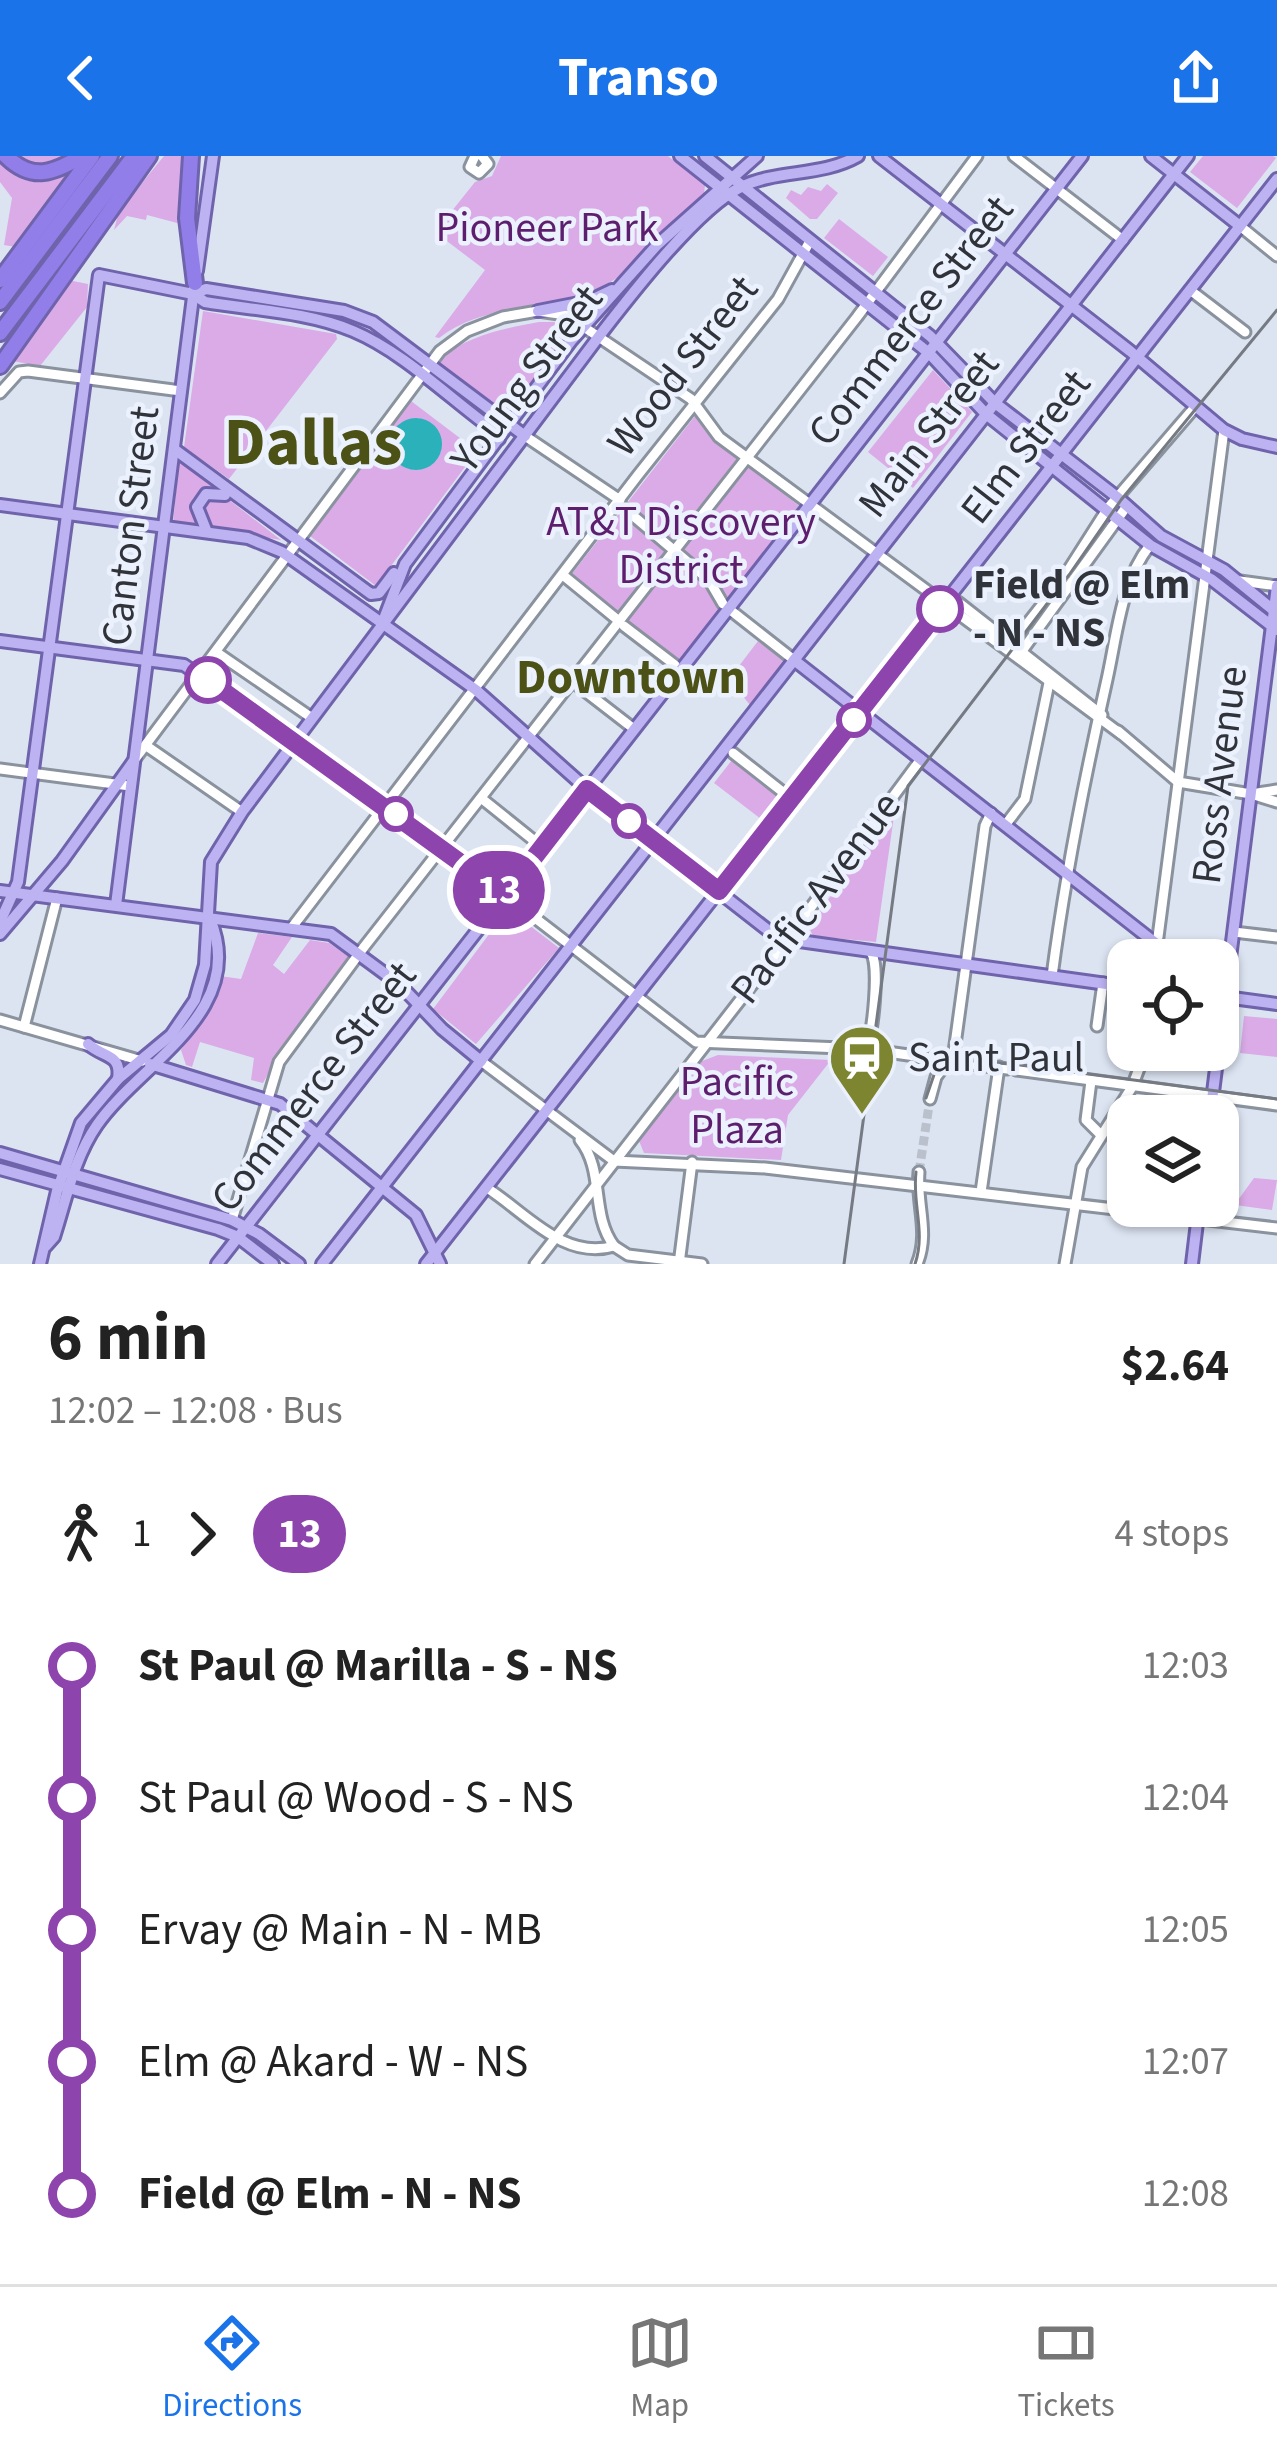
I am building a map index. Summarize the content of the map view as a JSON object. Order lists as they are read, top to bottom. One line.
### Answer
{"streets":{"main road":["Commerce Street","Young Street","Main Street","Elm Street","Canton Street","Ross Avenue"],"street":["Wood Street","Pacific Avenue"]},"districts":["Dallas","Downtown"],"parks":["Pioneer Park","AT&T Discovery District","Pacific Plaza"],"places":{"other":["Field @ Elm - N - NS"],"station":["Saint Paul"]},"lines":["bus line 13"],"page":{"header":"Transo","on_map":"13","heading":["6 min","12:02 – 12:08 · Bus","$2.64"],"legs":["1","13","4 stops"],"list":[{"name":"St Paul @ Marilla - S - NS","value":"12:03"},{"name":"St Paul @ Wood - S - NS","value":"12:04"},{"name":"Ervay @ Main - N - MB","value":"12:05"},{"name":"Elm @ Akard - W - NS","value":"12:07"},{"name":"Field @ Elm - N - NS","value":"12:08"}],"tabs":["Directions","Map","Tickets"]}}
